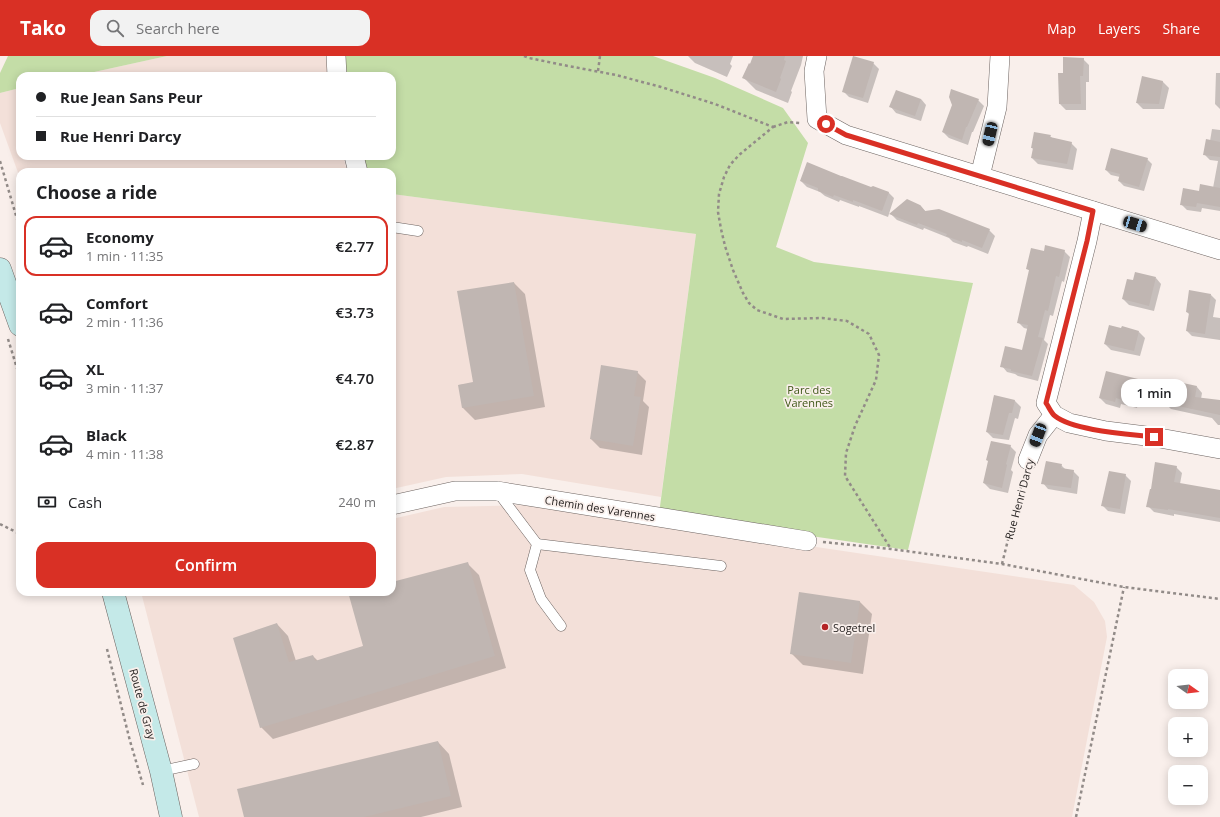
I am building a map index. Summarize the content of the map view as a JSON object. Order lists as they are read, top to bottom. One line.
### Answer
{"streets":{"main road":["Route de Gray"],"street":["Rue Henri Darcy","Chemin des Varennes"]},"parks":["Parc des Varennes"],"places":["Sogetrel"],"north":"right","page":{"header":"Tako","search":"Search here","nav":["Map","Layers","Share"],"banner":["Rue Jean Sans Peur","Rue Henri Darcy"],"heading":"Choose a ride","list":[{"name":"Economy","note":"1 min · 11:35","value":"€2.77"},{"name":"Comfort","note":"2 min · 11:36","value":"€3.73"},{"name":"XL","note":"3 min · 11:37","value":"€4.70"},{"name":"Black","note":"4 min · 11:38","value":"€2.87"}],"bubble":"1 min","pay":["Cash","240 m"],"buttons":"Confirm","map_buttons":["+","−"]}}
